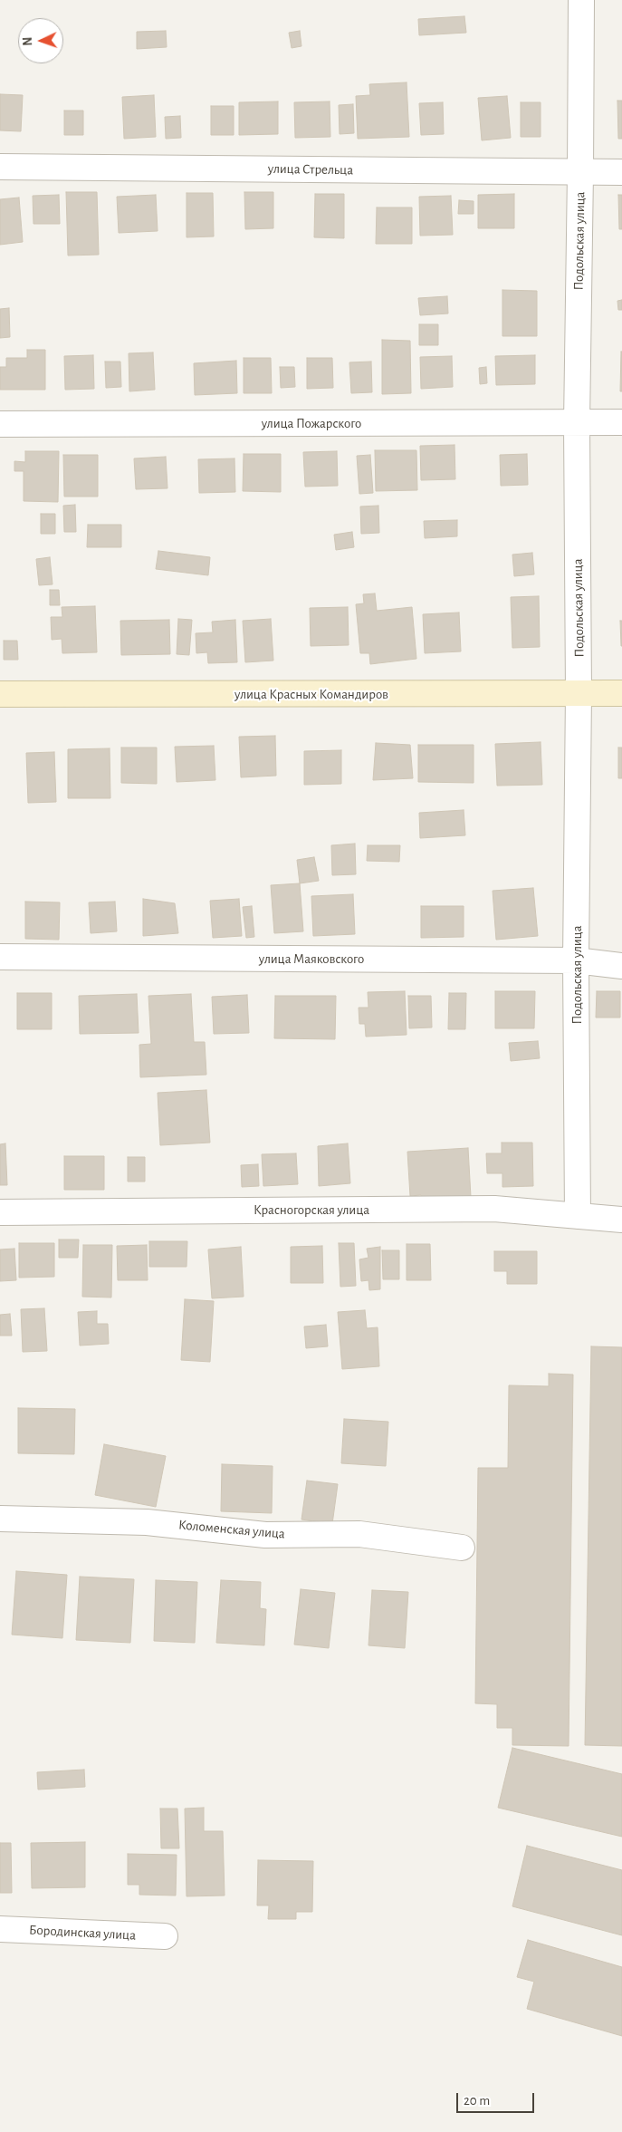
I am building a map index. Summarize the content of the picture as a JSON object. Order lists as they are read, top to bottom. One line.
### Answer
{"streets":{"street":["улица Стрельца","Подольская улица","улица Пожарского","улица Красных Командиров","улица Маяковского","Красногорская улица","Коломенская улица","Бородинская улица"]},"crossings":[["улица Стрельца","Подольская улица"],["Подольская улица","улица Пожарского"],["Подольская улица","улица Красных Командиров"],["Подольская улица","улица Маяковского"],["Подольская улица","Красногорская улица"]],"scale_bar":"20 m","north":"left"}
